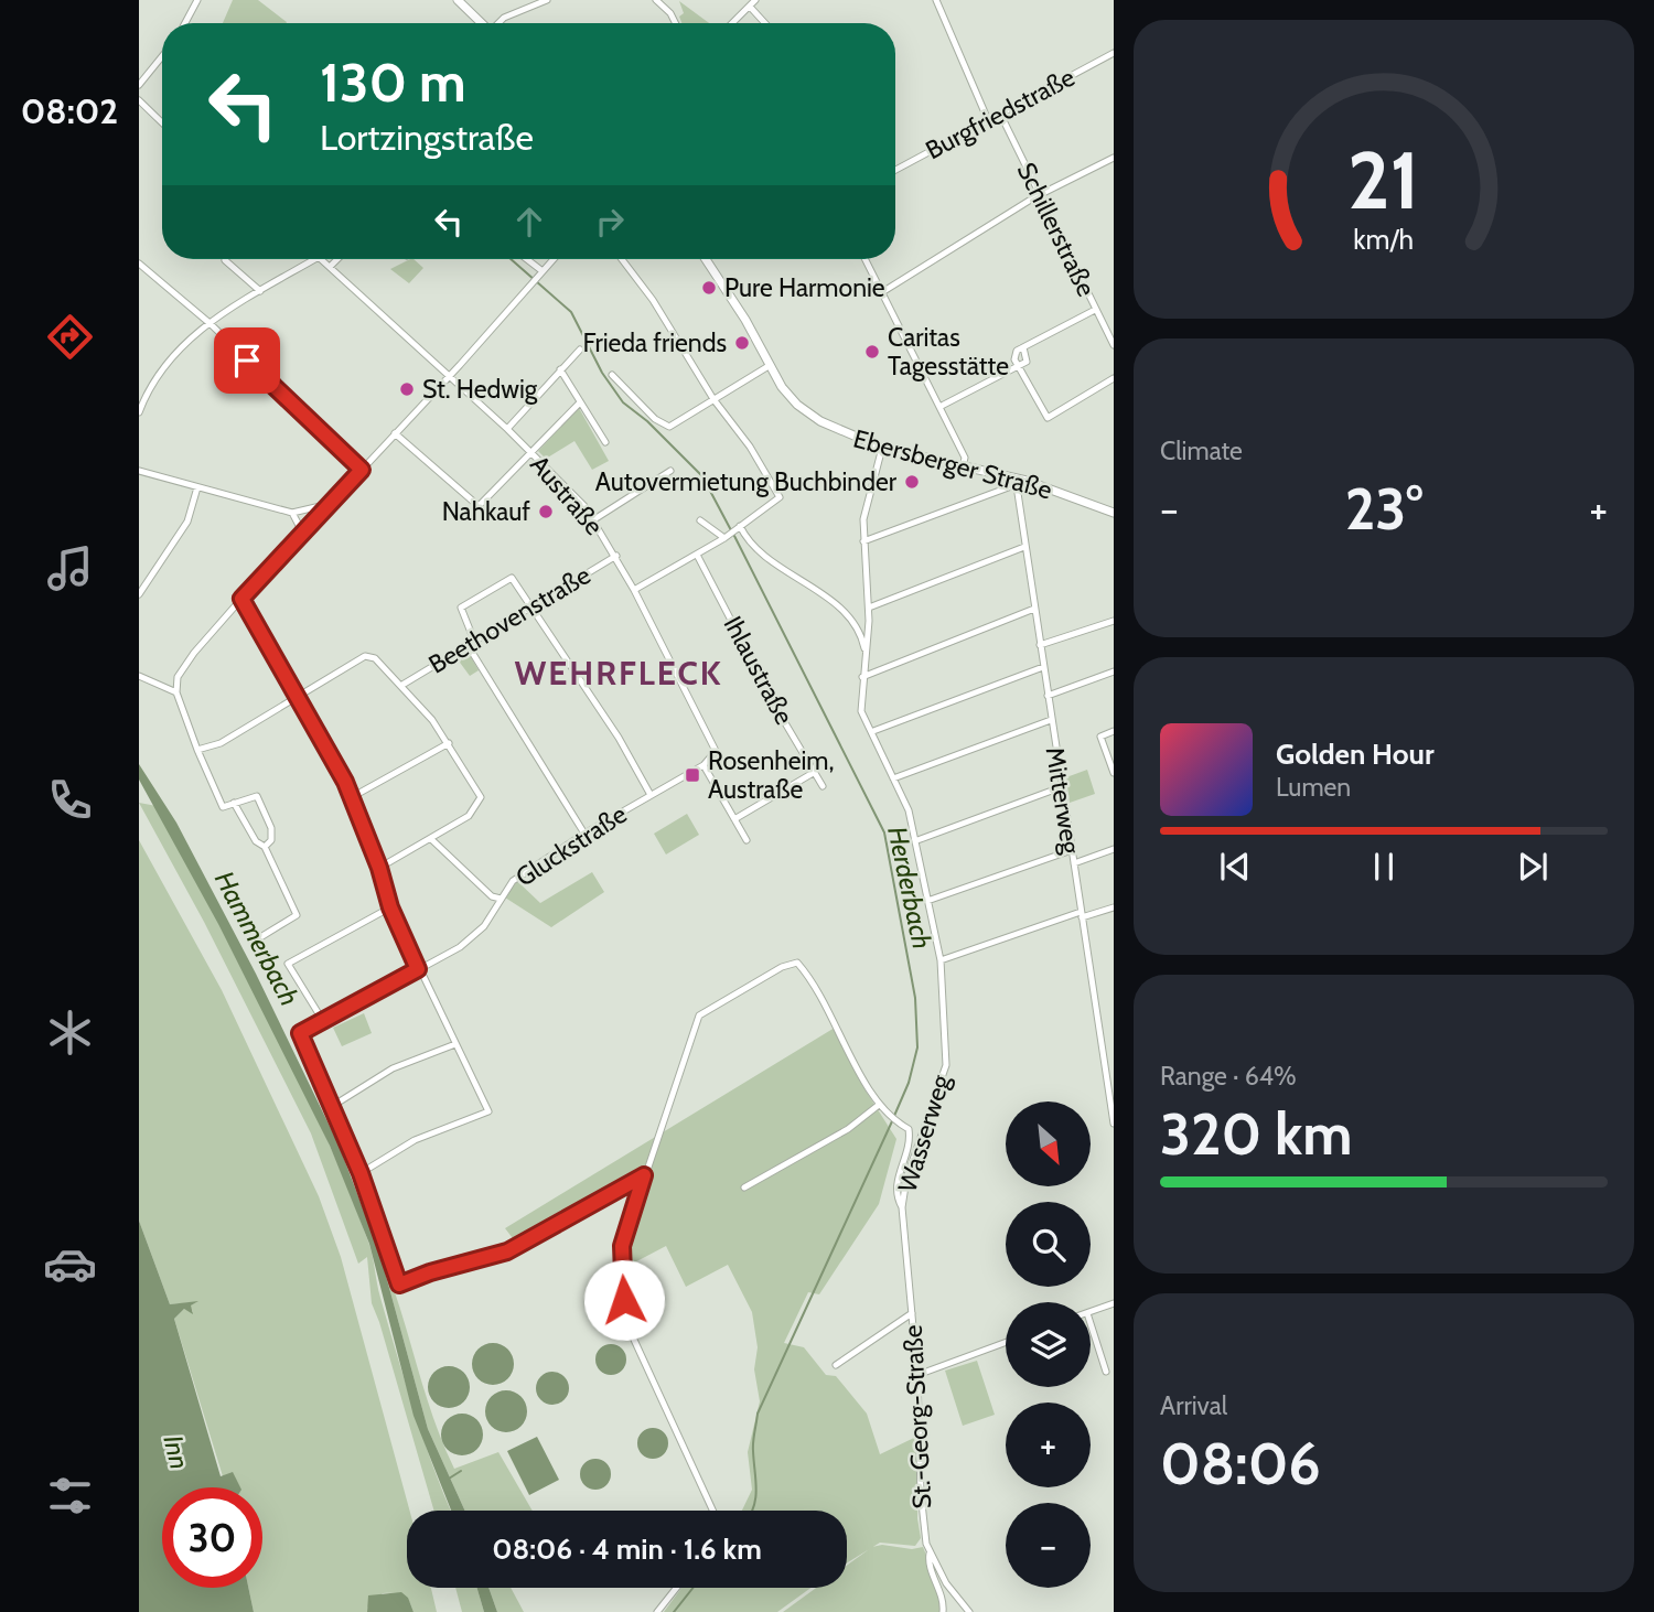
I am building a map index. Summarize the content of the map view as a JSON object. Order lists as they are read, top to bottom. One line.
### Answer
{"streets":{"street":["Burgfriedstraße","Schillerstraße","Ebersberger Straße","Austraße","Beethovenstraße","Ihlaustraße","Mitterweg","Gluckstraße","Wasserweg","St.-Georg-Straße"]},"crossings":[["Burgfriedstraße","Schillerstraße"],["Ebersberger Straße","Mitterweg"],["Ebersberger Straße","Wasserweg"],["Austraße","Beethovenstraße"],["Austraße","Gluckstraße"],["Wasserweg","St.-Georg-Straße"]],"districts":["WEHRFLECK"],"water":["Herderbach","Hammerbach","Inn"],"places":{"other":["Pure Harmonie","Frieda friends","Caritas Tagesstätte","St. Hedwig","Autovermietung Buchbinder","Nahkauf"],"transit":["Rosenheim, Austraße"]},"north":"bottom right","page":{"tabs":"08:02","turn":["130 m","Lortzingstraße"],"tile":["Climate",["Range · 64%","320 km"],["Arrival","08:06"]],"heat":["−","23°","+"],"song":["Golden Hour","Lumen"],"map_buttons":["+","−"],"limit":"30","trip":"08:06 · 4 min · 1.6 km","gauge":["21","km/h"]}}
